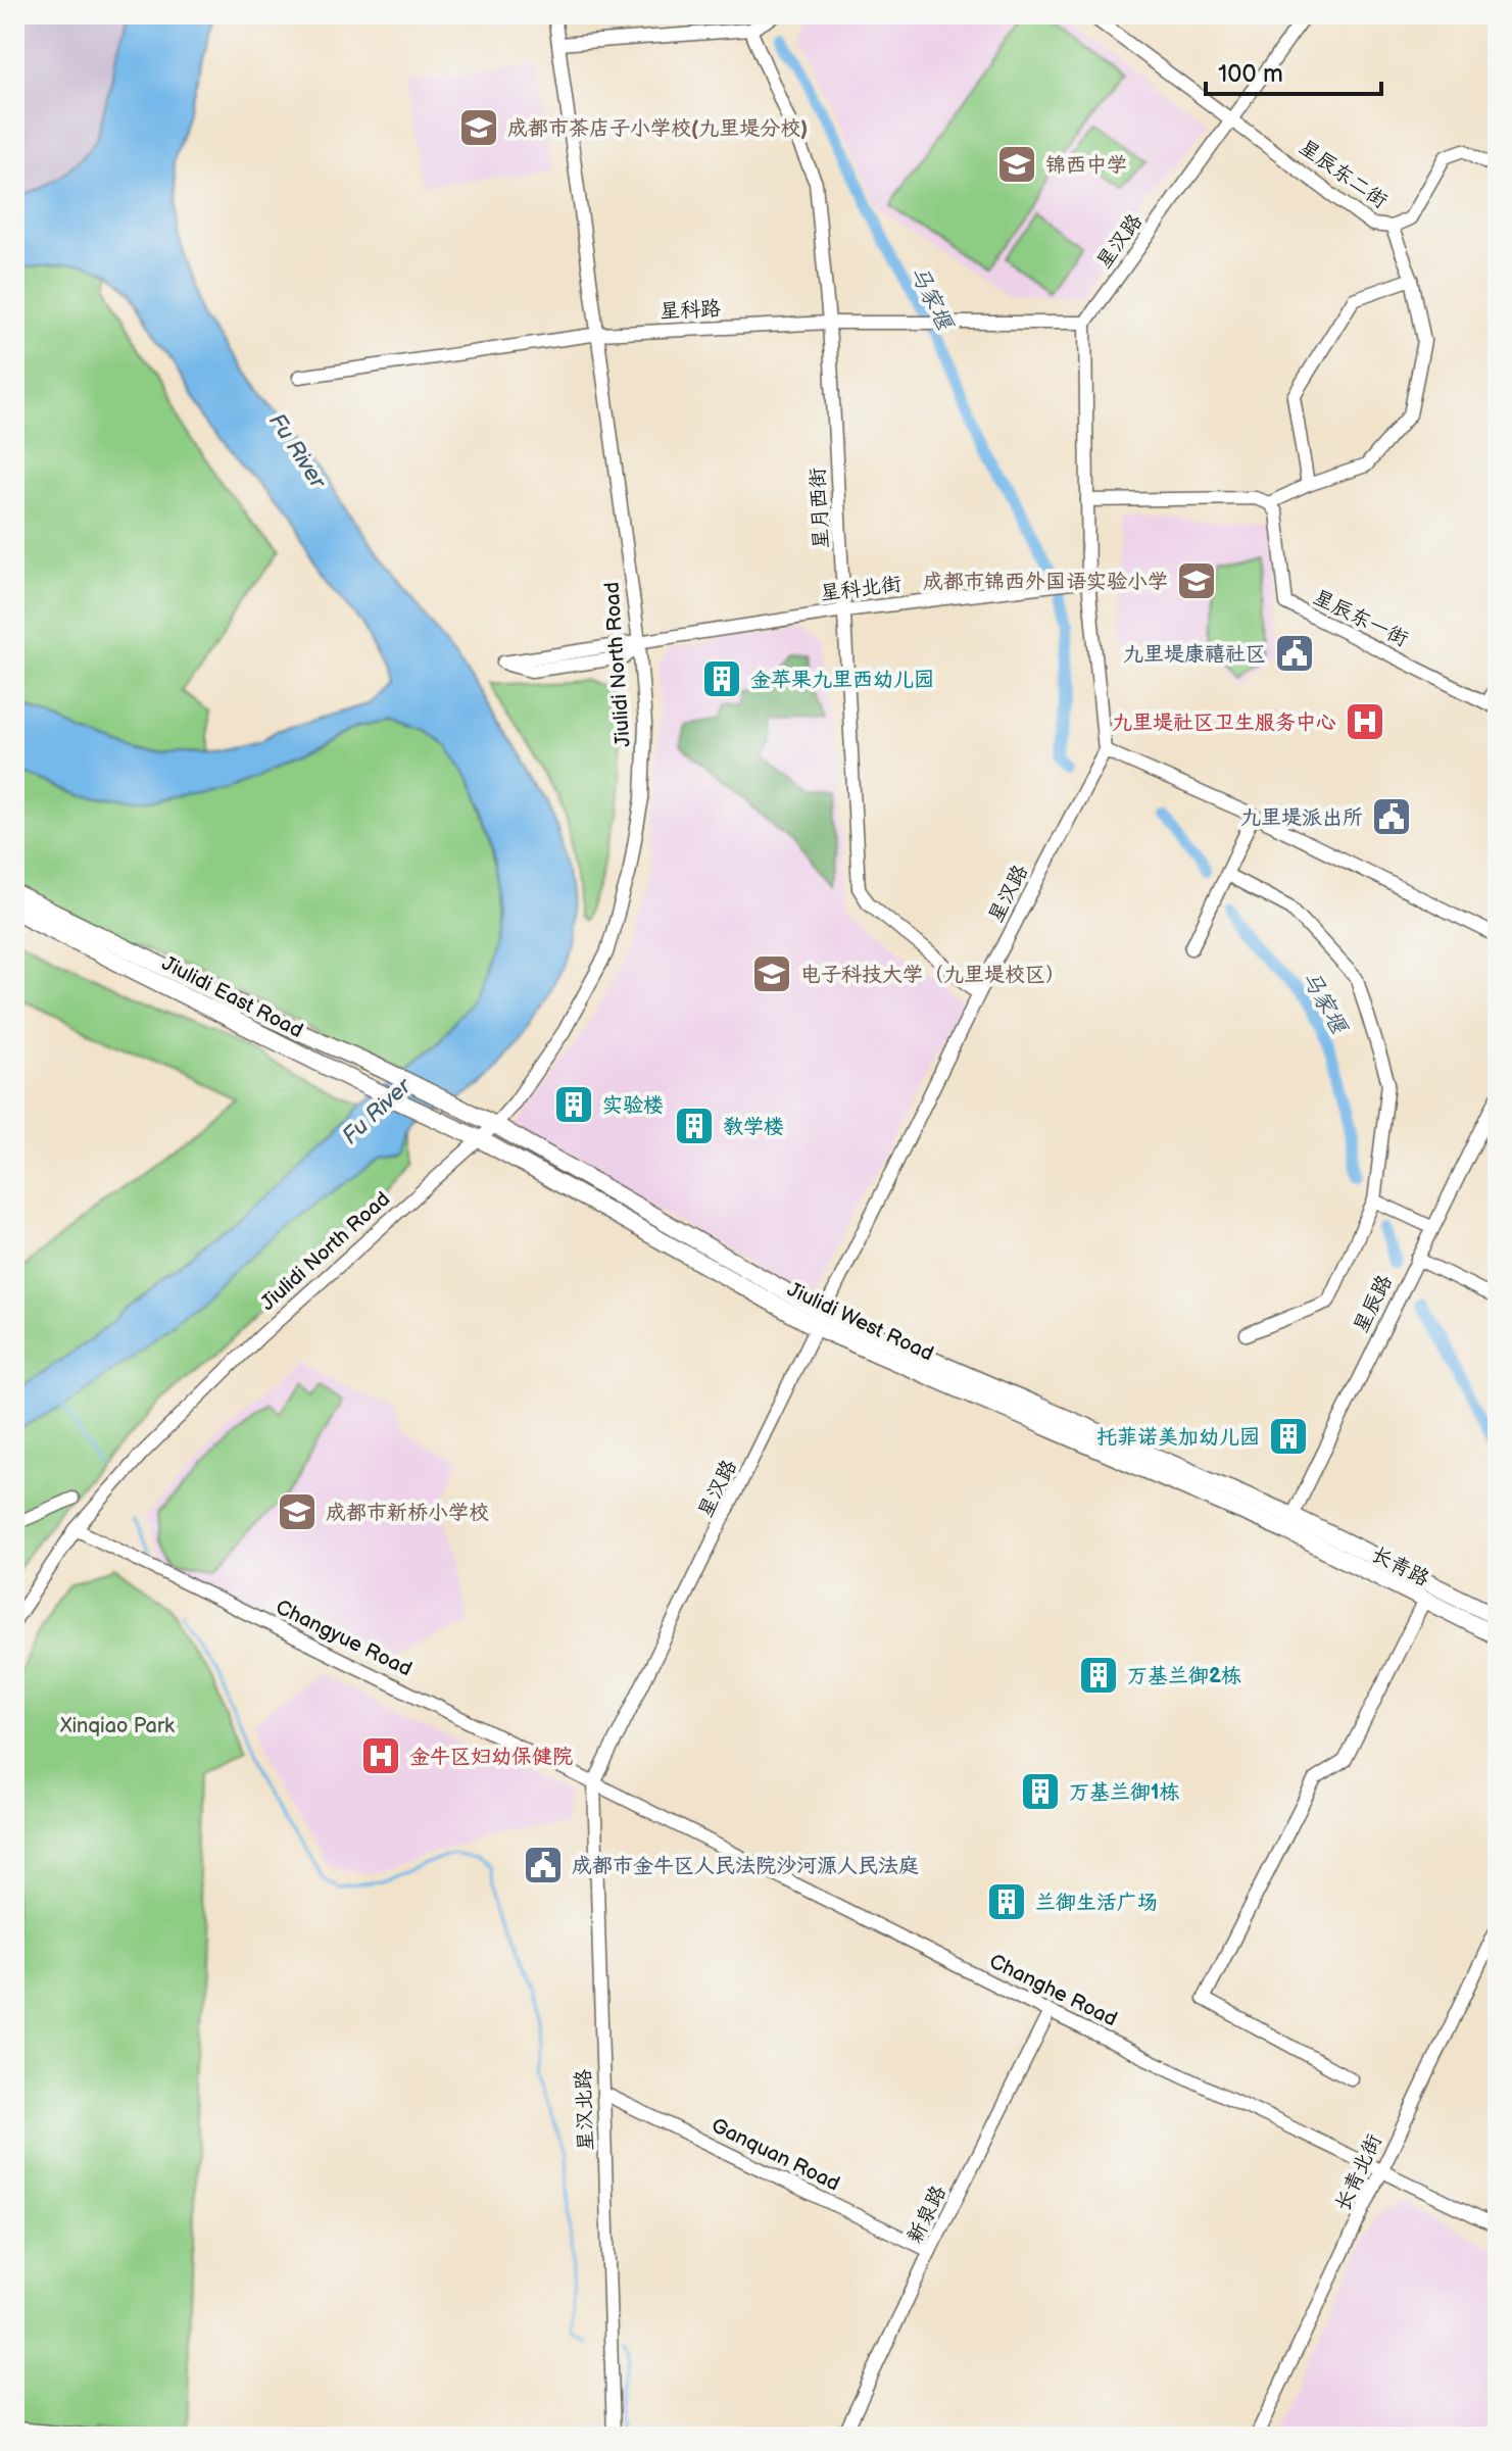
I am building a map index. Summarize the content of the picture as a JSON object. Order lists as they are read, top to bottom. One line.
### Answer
{"streets":{"main road":["Jiulidi East Road","Jiulidi West Road","长青路"],"street":["星辰东二街","星汉路","星科路","星月西街","星科北街","星辰东一街","Jiulidi North Road","星辰路","Changyue Road","Changhe Road","星汉北路","Ganquan Road","长青北街","新泉路"]},"crossings":[["星辰东二街","星汉路"],["星汉路","星科路"],["星汉路","星月西街"],["星汉路","Jiulidi West Road"],["星汉路","Changyue Road"],["星汉路","Changhe Road"],["星汉路","星汉北路"],["星科路","星月西街"],["星科路","Jiulidi North Road"],["星月西街","星科北街"],["星科北街","Jiulidi North Road"],["Jiulidi North Road","Jiulidi West Road"],["Jiulidi North Road","Changyue Road"],["Jiulidi East Road","Jiulidi West Road"],["星辰路","Jiulidi West Road"],["星辰路","长青路"],["Jiulidi West Road","长青路"],["Changyue Road","Changhe Road"],["Changyue Road","星汉北路"],["Changhe Road","星汉北路"],["Changhe Road","长青北街"],["Changhe Road","新泉路"],["星汉北路","Ganquan Road"],["Ganquan Road","新泉路"]],"water":["马家堰","Fu River"],"parks":["Xinqiao Park"],"places":{"school or university":["成都市茶店子小学校(九里堤分校)","锦西中学","成都市锦西外国语实验小学","电子科技大学（九里堤校区）","成都市新桥小学校"],"public building":["九里堤康禧社区","九里堤派出所","成都市金牛区人民法院沙河源人民法庭"],"building":["金苹果九里西幼儿园","实验楼","教学楼","托菲诺美加幼儿园","万基兰御2栋","万基兰御1栋","兰御生活广场"],"hospital":["九里堤社区卫生服务中心","金牛区妇幼保健院"]},"scale_bar":"100 m"}
